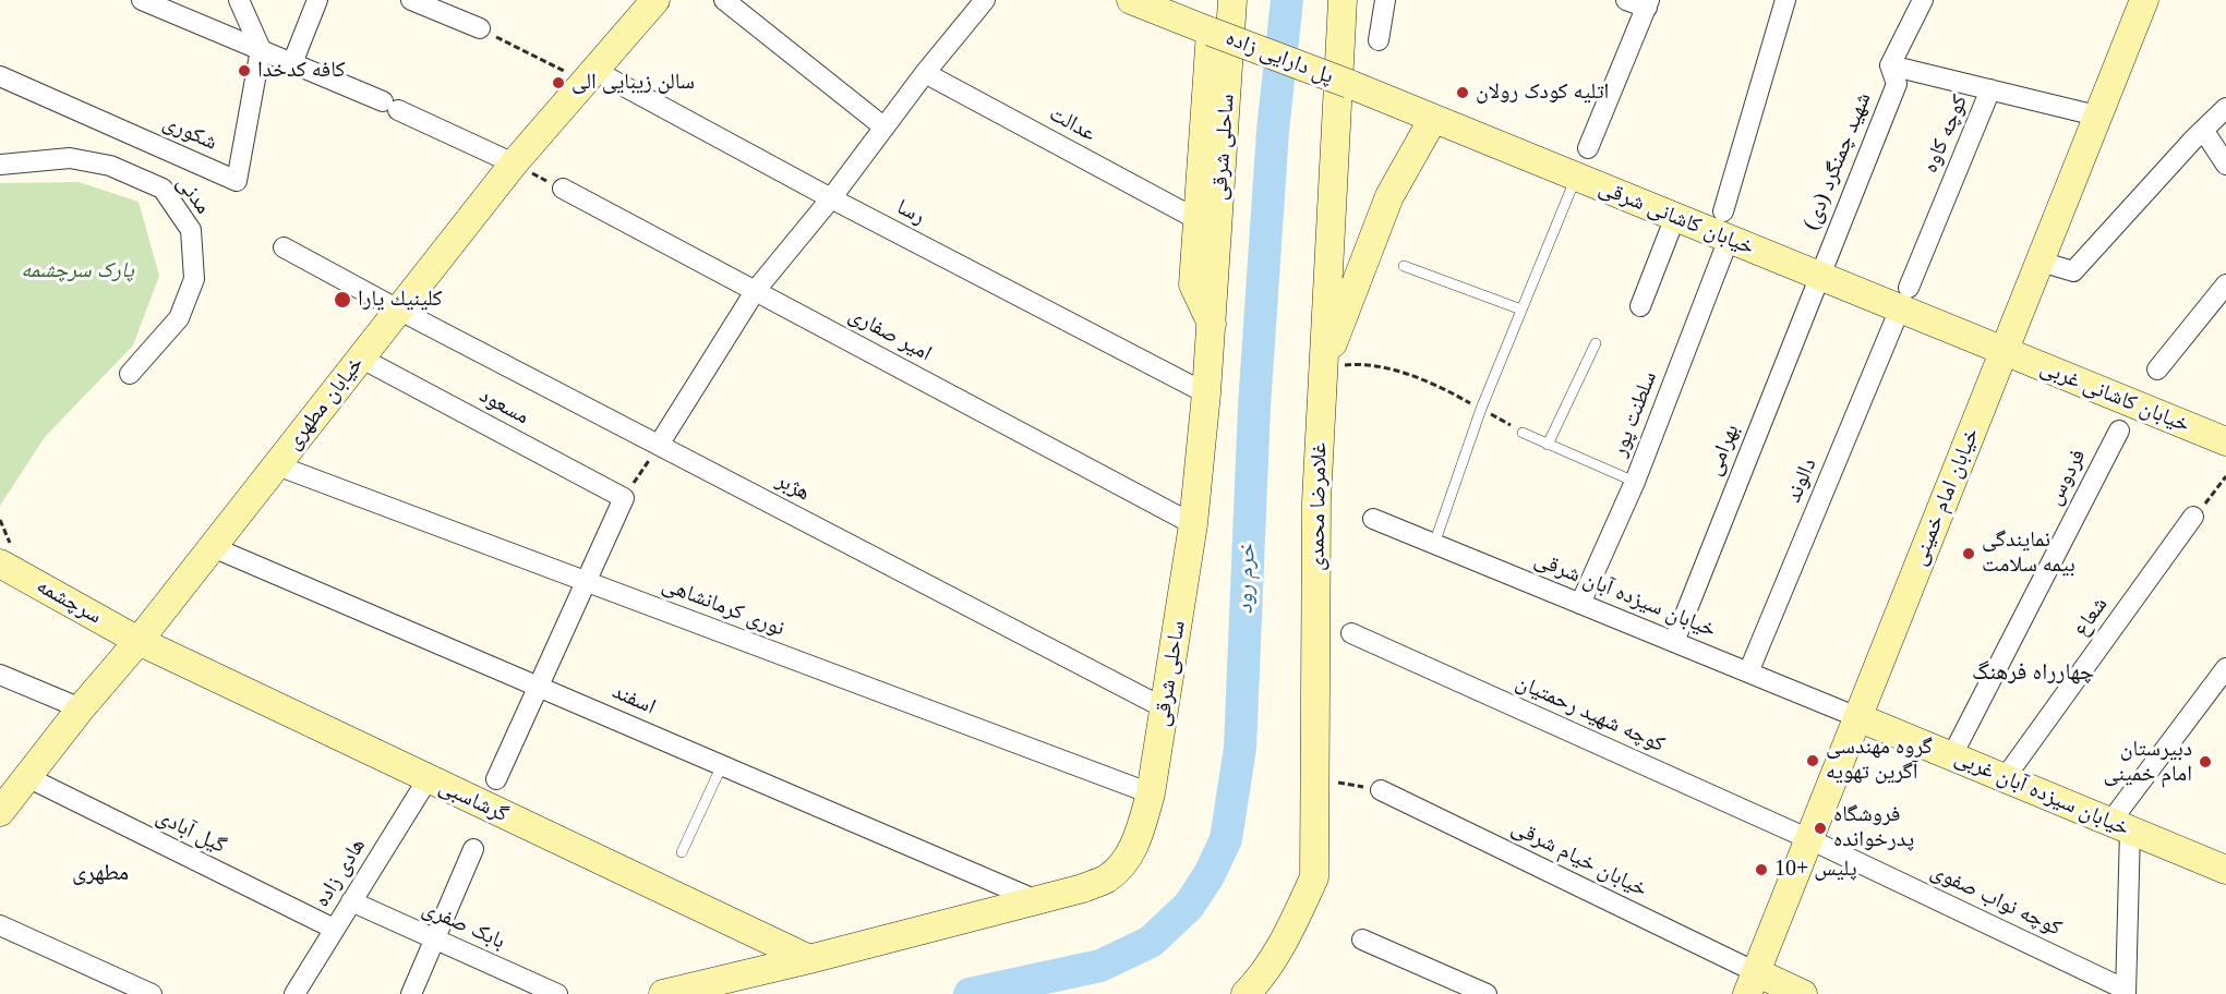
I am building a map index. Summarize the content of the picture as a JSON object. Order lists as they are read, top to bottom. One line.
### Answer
{"streets":{"main road":["پل دارایی زاده","ساحلی شرقی","خیابان کاشانی شرقی","خیابان کاشانی غربی","خیابان مطهری","خیابان امام خمینی","غلامرضا محمدی","سرچشمه","خیابان سیزده آبان غربی","گرشاسبی"],"street":["عدالت","شکوری","کوچه کاوه","شهید چمنگرد (دی)","مدنی","رسا","امیر صفاری","مسعود","سلطنت پور","بهرامی","فردوس","دالوند","هژبر","خیابان سیزده آبان شرقی","نوری کرمانشاهی","شعاع","اسفند","کوچه شهید رحمتیان","گیل آبادی","خیابان خیام شرقی","هادی زاده","کوچه نواب صفوی","بابک صفری"]},"crossings":[["پل دارایی زاده","خیابان کاشانی شرقی"],["کوچه کاوه","شهید چمنگرد (دی)"],["کوچه کاوه","خیابان کاشانی شرقی"],["کوچه کاوه","دالوند"],["ساحلی شرقی","رسا"],["ساحلی شرقی","امیر صفاری"],["ساحلی شرقی","هژبر"],["ساحلی شرقی","نوری کرمانشاهی"],["ساحلی شرقی","اسفند"],["ساحلی شرقی","گرشاسبی"],["شهید چمنگرد (دی)","خیابان کاشانی شرقی"],["شهید چمنگرد (دی)","بهرامی"],["رسا","خیابان مطهری"],["خیابان کاشانی شرقی","خیابان کاشانی غربی"],["خیابان کاشانی شرقی","سلطنت پور"],["خیابان کاشانی شرقی","بهرامی"],["خیابان کاشانی شرقی","دالوند"],["خیابان کاشانی شرقی","خیابان امام خمینی"],["خیابان کاشانی غربی","خیابان امام خمینی"],["خیابان مطهری","مسعود"],["خیابان مطهری","هژبر"],["خیابان مطهری","سرچشمه"],["خیابان مطهری","نوری کرمانشاهی"],["خیابان مطهری","اسفند"],["خیابان مطهری","گرشاسبی"],["خیابان مطهری","گیل آبادی"],["سلطنت پور","خیابان سیزده آبان شرقی"],["بهرامی","خیابان سیزده آبان شرقی"],["فردوس","خیابان سیزده آبان غربی"],["دالوند","خیابان سیزده آبان شرقی"],["خیابان امام خمینی","خیابان سیزده آبان شرقی"],["خیابان امام خمینی","کوچه شهید رحمتیان"],["خیابان امام خمینی","خیابان سیزده آبان غربی"],["خیابان امام خمینی","خیابان خیام شرقی"],["خیابان امام خمینی","کوچه نواب صفوی"],["خیابان سیزده آبان شرقی","خیابان سیزده آبان غربی"],["سرچشمه","گرشاسبی"],["شعاع","خیابان سیزده آبان غربی"],["کوچه شهید رحمتیان","کوچه نواب صفوی"],["گرشاسبی","هادی زاده"],["گیل آبادی","هادی زاده"],["هادی زاده","بابک صفری"]],"districts":["چهارراه فرهنگ","مطهری"],"water":["خرم رود"],"parks":["پارک سرچشمه"],"places":["کافه کدخدا","سالن زیبایی الی","اتلیه کودک رولان","كلينيك يارا","نمایندگی بیمه سلامت","گروه مهندسی آگرین تهویه","دبیرستان امام خمینی","فروشگاه پدرخوانده","پلیس +10"]}
